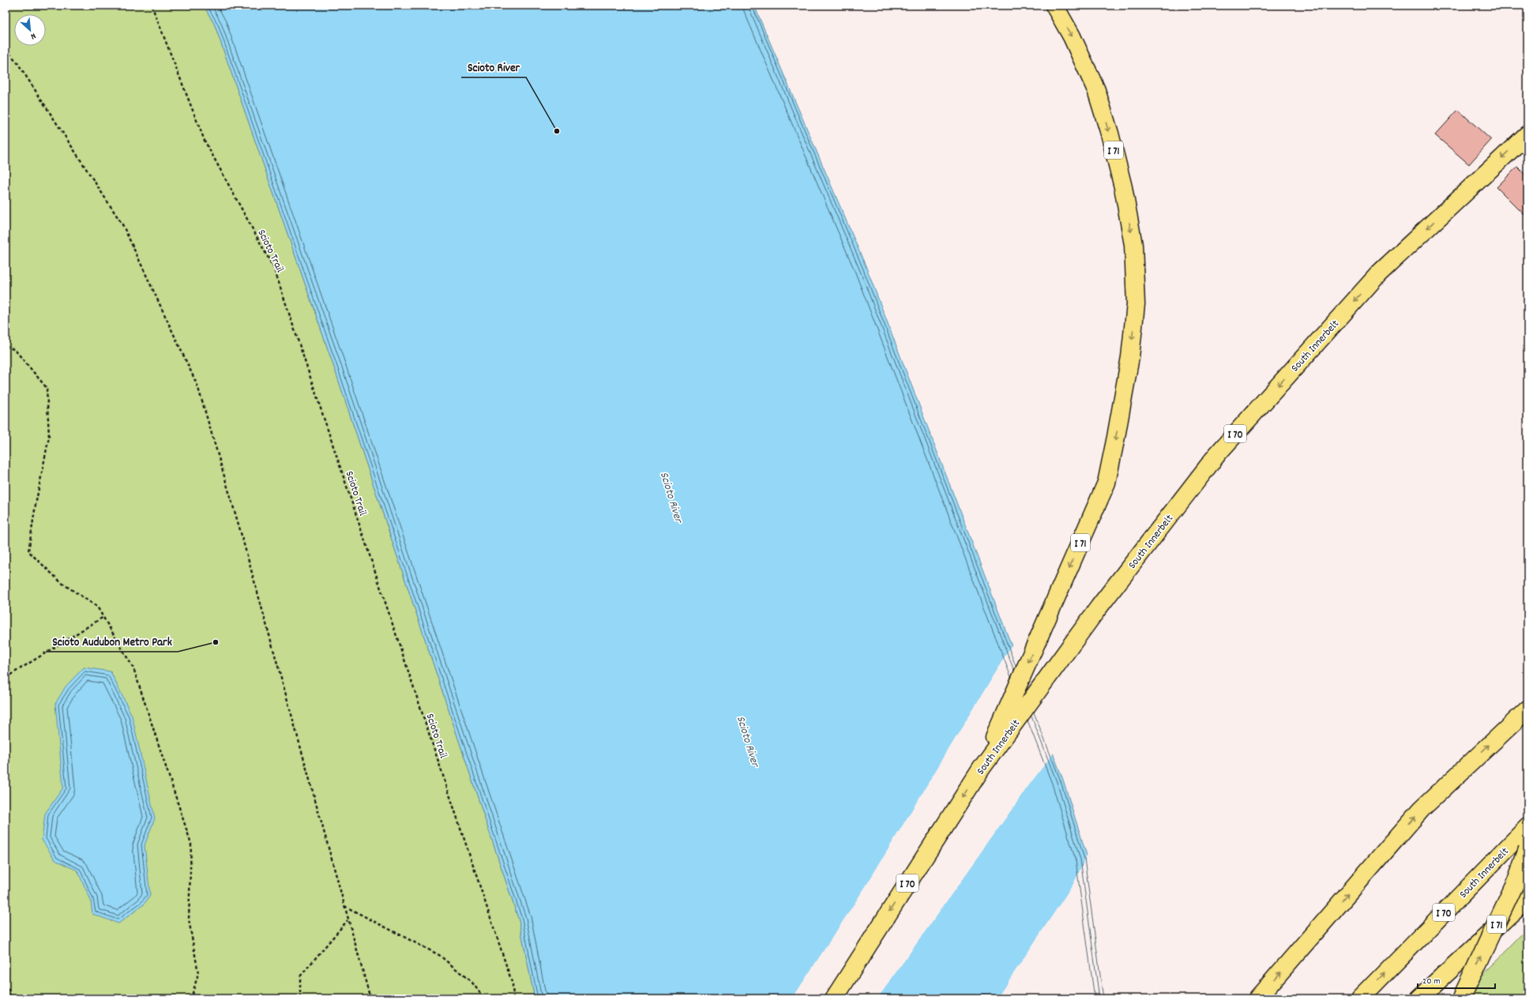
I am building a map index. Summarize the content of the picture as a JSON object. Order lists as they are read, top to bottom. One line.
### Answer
{"streets":{"highway":["I 71","South Innerbelt","I 70"],"path":["Scioto Trail"]},"crossings":[["I 71","South Innerbelt"]],"water":["Scioto River"],"places":["Scioto River","Scioto Audubon Metro Park"],"scale_bar":"20 m","north":"bottom right"}
